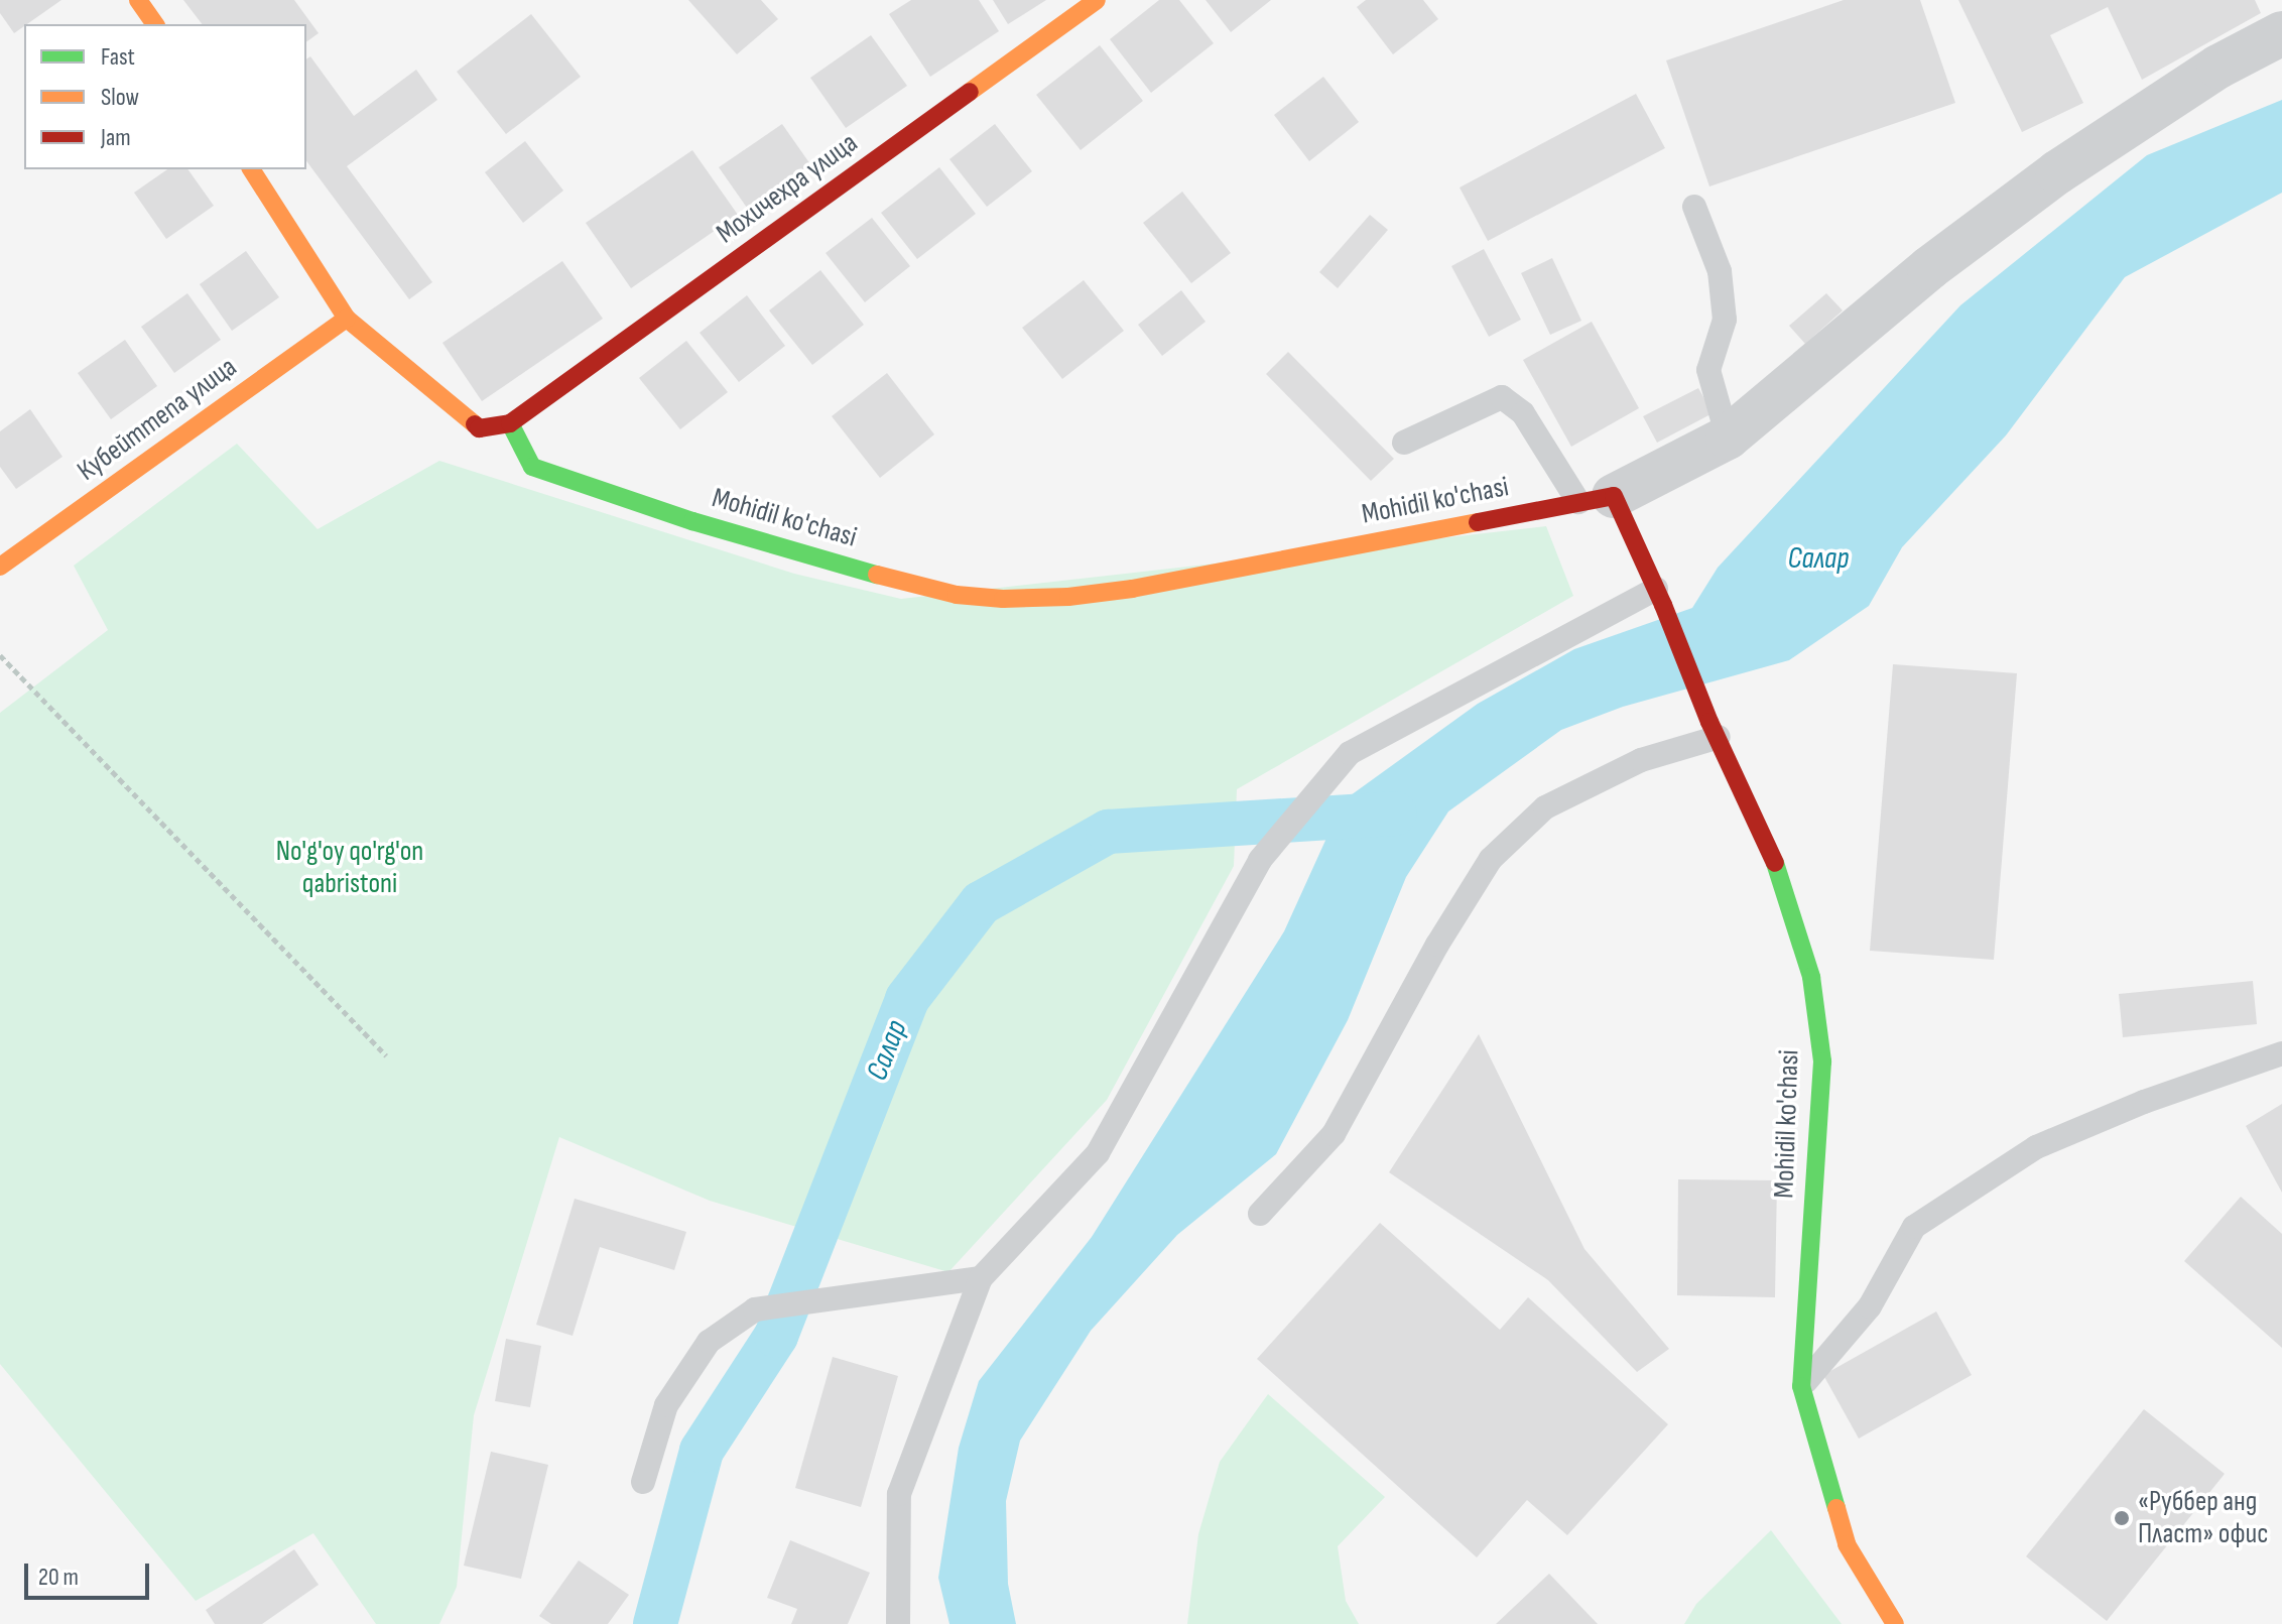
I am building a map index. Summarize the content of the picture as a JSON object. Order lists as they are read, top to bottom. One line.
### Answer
{"streets":{"street":["Мохичехра улица","Кубейттепа улица","Mohidil ko'chasi"]},"crossings":[["Мохичехра улица","Mohidil ko'chasi"]],"water":["Салар"],"parks":["No'g'oy qo'rg'on qabristoni"],"places":["«Руббер анд Пласт» офис"],"legend":["Fast","Slow","Jam"],"scale_bar":"20 m"}
